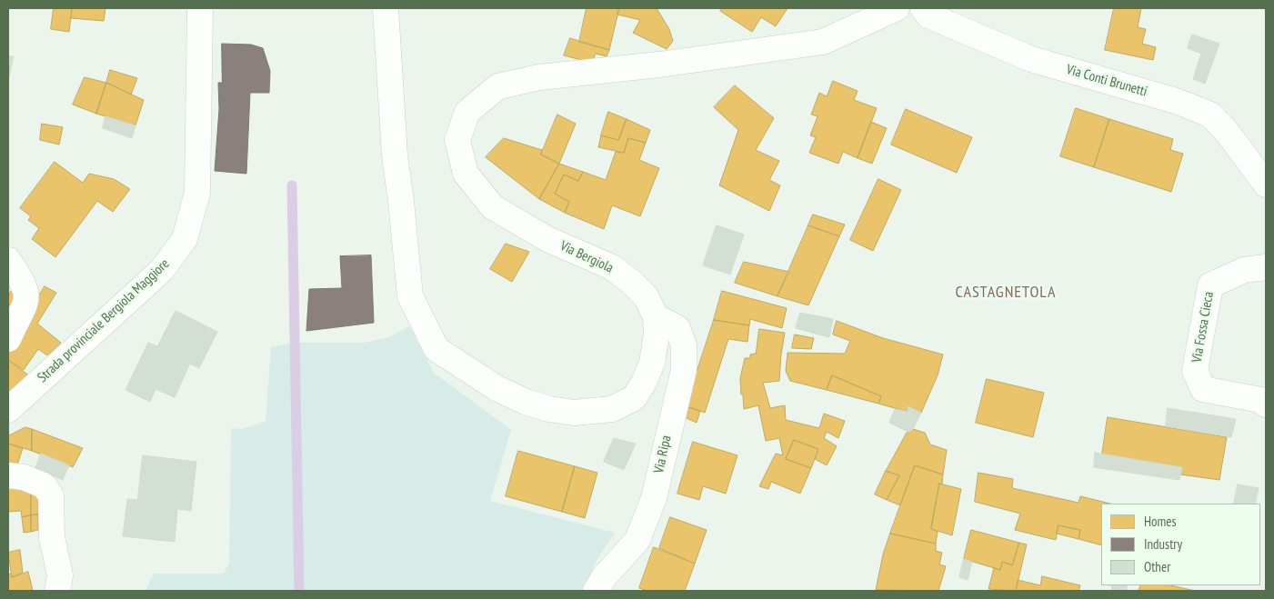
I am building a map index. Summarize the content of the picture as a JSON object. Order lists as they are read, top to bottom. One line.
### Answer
{"streets":{"street":["Via Conti Brunetti","Via Bergiola","Strada provinciale Bergiola Maggiore","Via Fossa Cieca","Via Ripa"]},"crossings":[["Via Bergiola","Via Ripa"]],"districts":["CASTAGNETOLA"],"legend":["Homes","Industry","Other"]}
